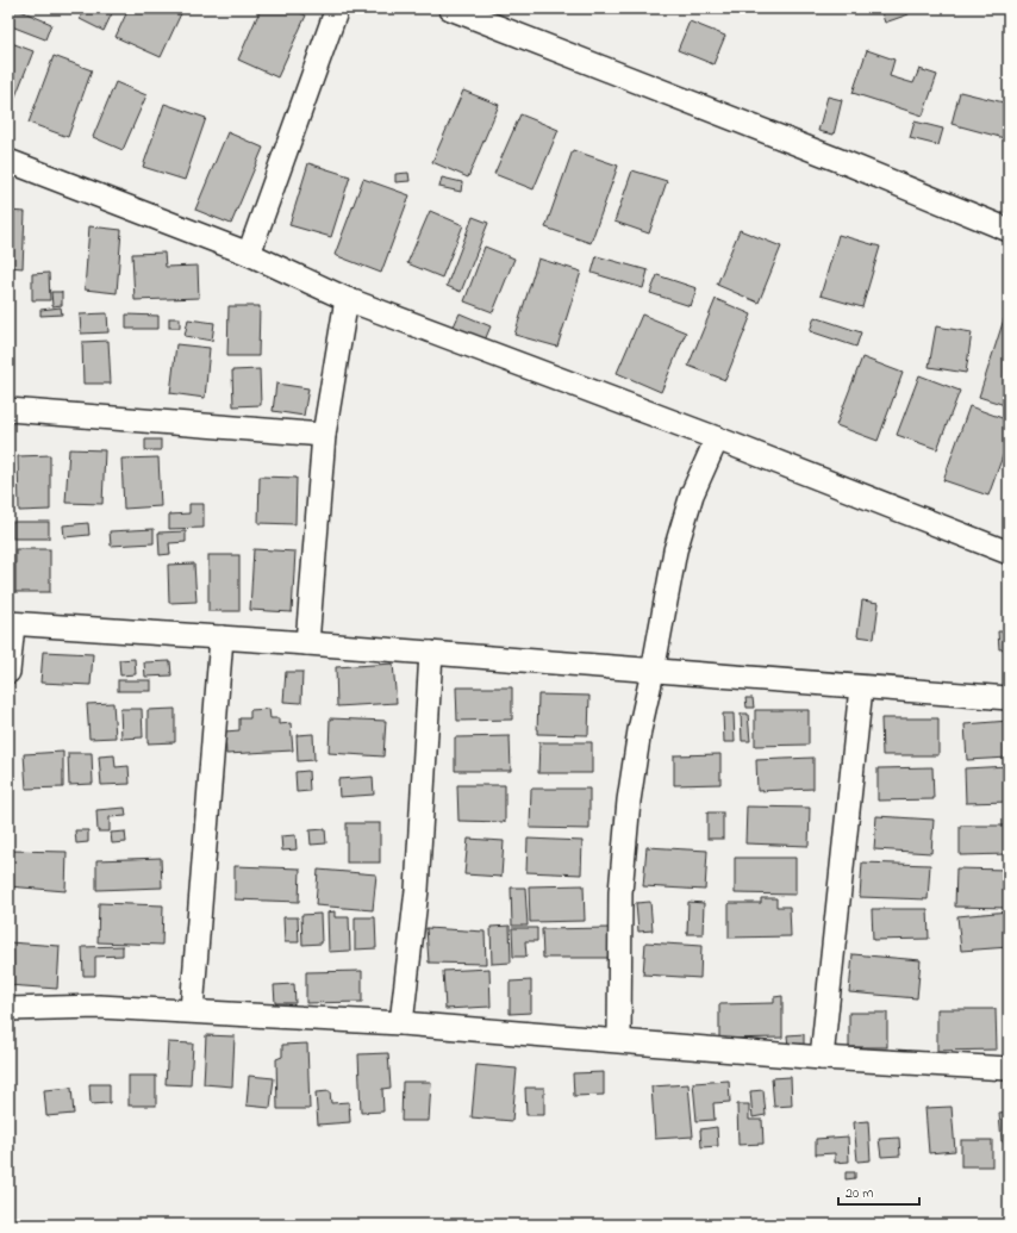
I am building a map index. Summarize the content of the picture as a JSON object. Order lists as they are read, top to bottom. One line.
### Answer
{"scale_bar":"20 m"}
